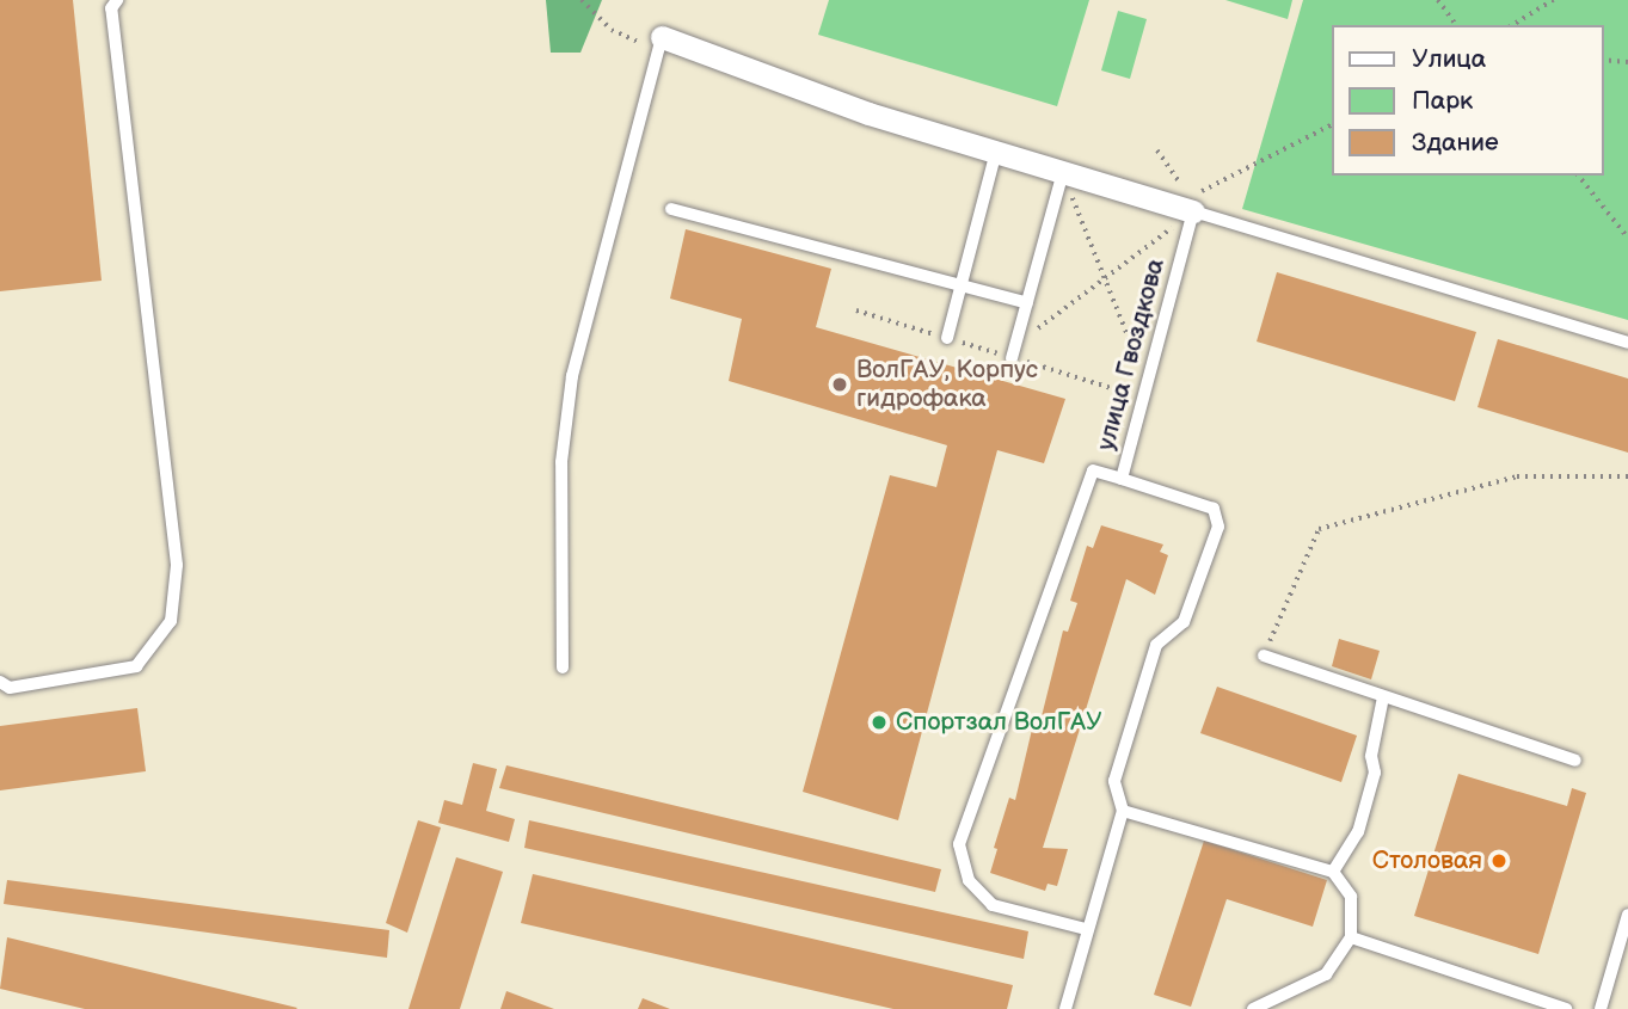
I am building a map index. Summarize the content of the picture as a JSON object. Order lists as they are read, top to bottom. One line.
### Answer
{"streets":{"lane":["улица Гвоздкова"]},"places":["ВолГАУ, Корпус гидрофака","Спортзал ВолГАУ","Столовая"],"legend":["Улица","Парк","Здание"]}
